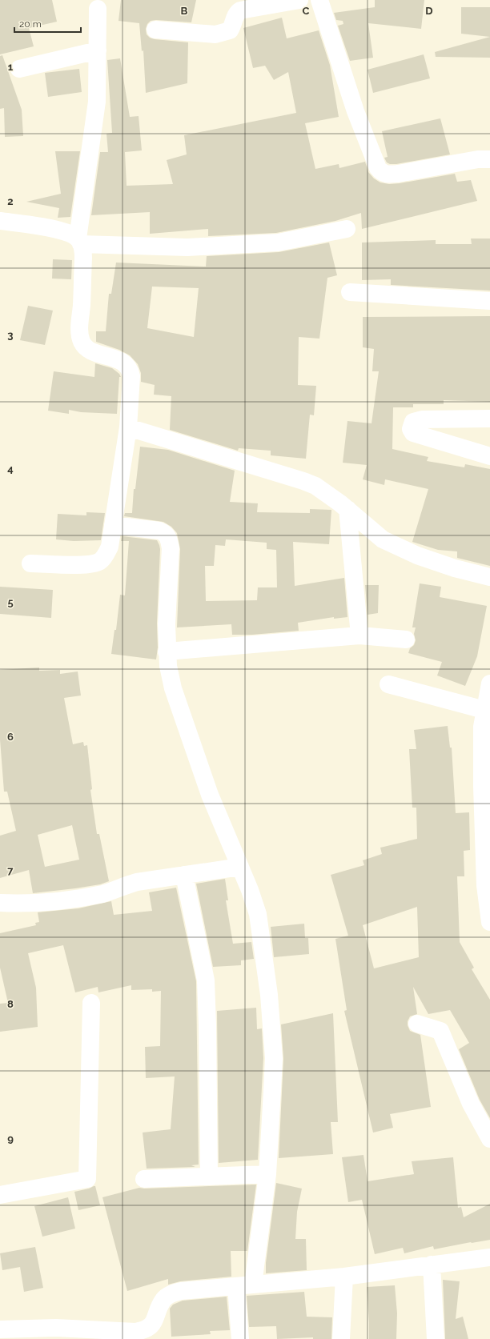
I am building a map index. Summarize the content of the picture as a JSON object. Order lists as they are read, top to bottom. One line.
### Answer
{"scale_bar":"20 m","grid":{"columns":["B","C","D"],"rows":["1","2","3","4","5","6","7","8","9"]}}
